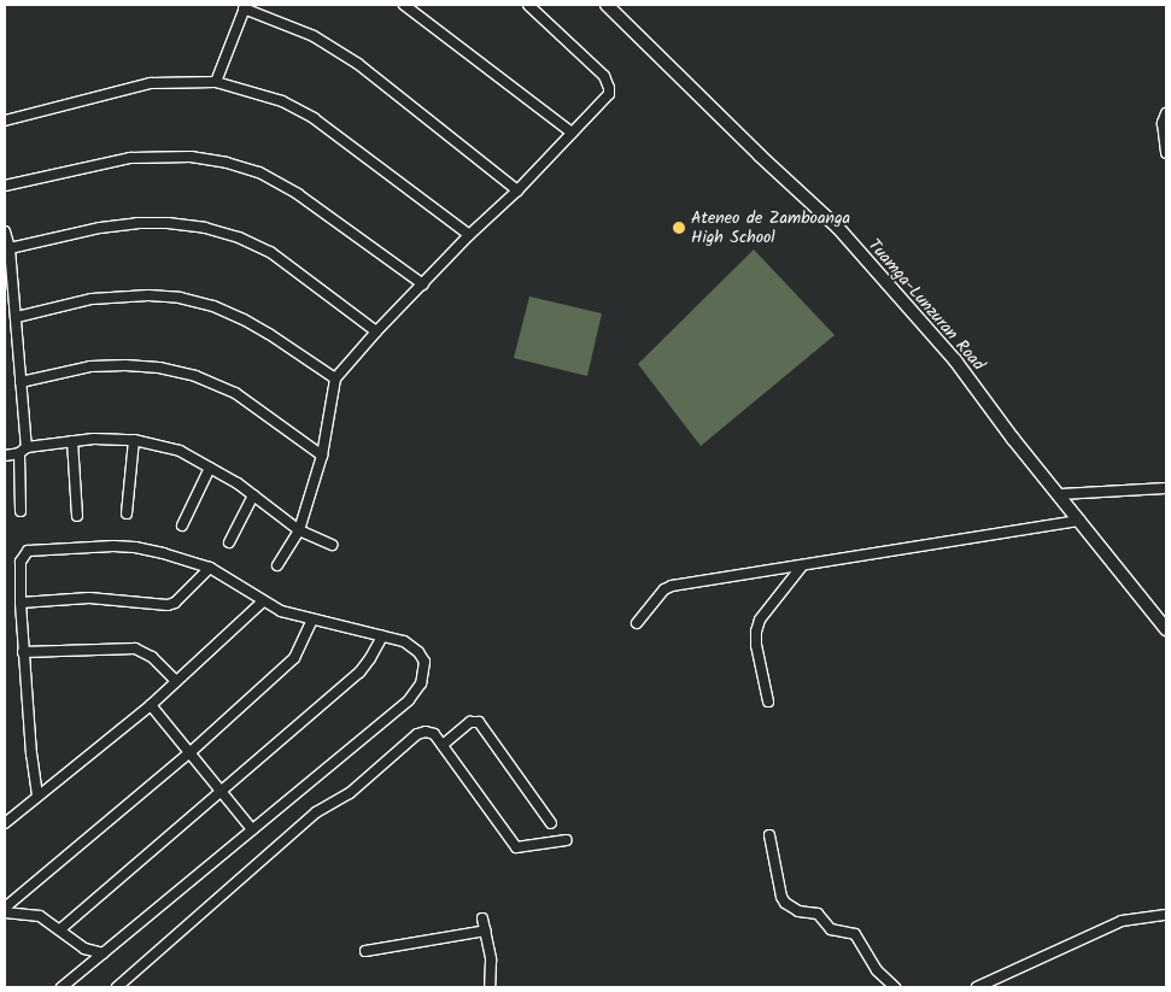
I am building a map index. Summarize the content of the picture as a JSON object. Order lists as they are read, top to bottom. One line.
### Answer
{"streets":{"street":["Tuamga-Lunzuran Road"]},"places":["Ateneo de Zamboanga High School"]}
